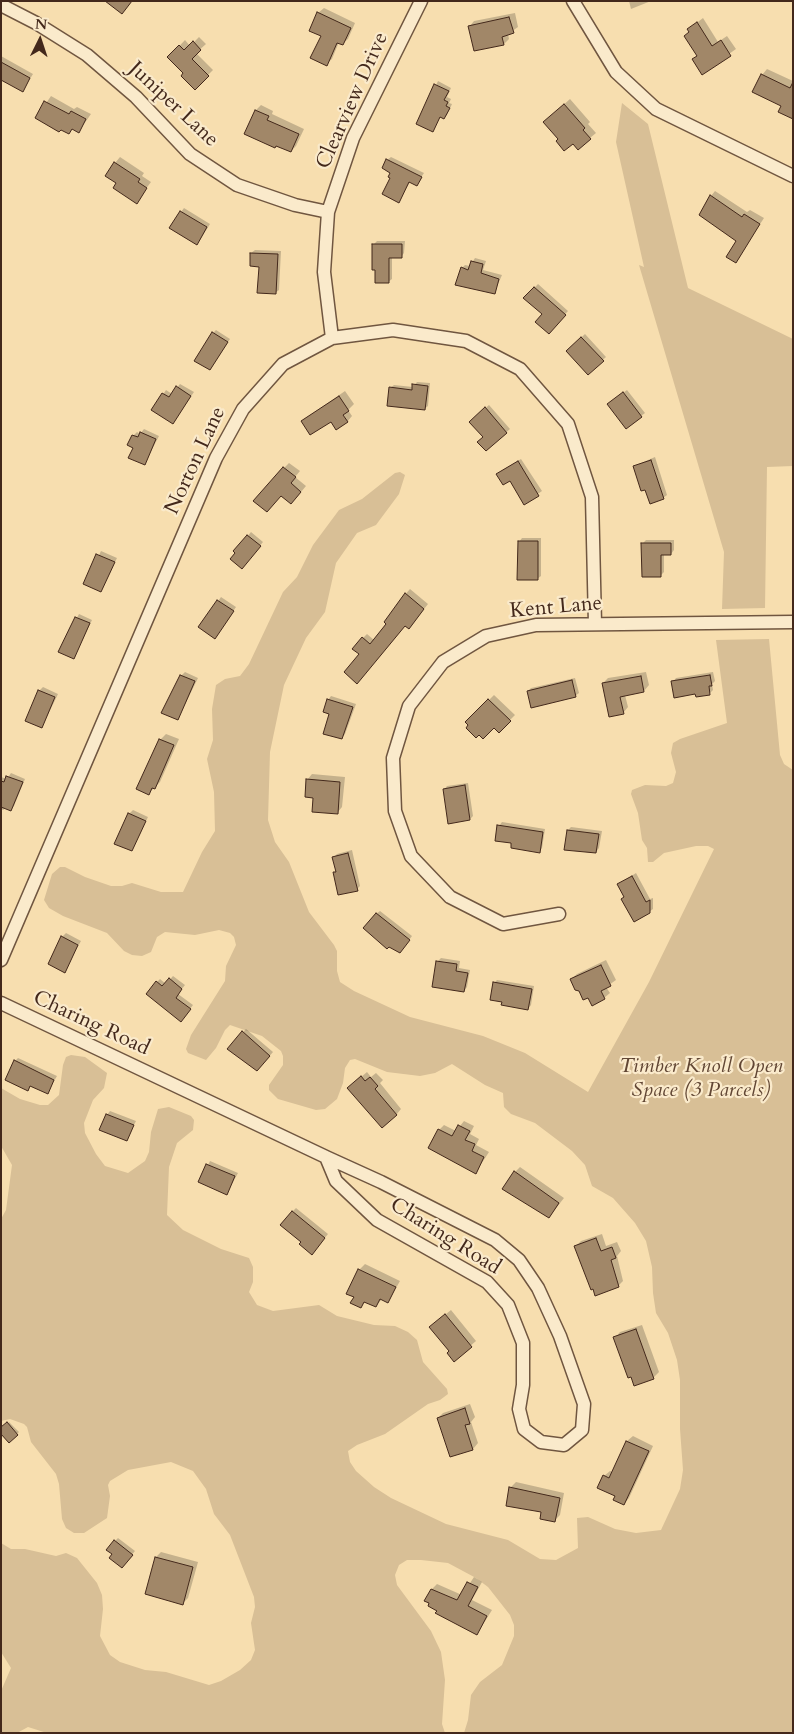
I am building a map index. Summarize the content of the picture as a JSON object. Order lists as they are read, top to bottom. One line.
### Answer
{"streets":{"street":["Clearview Drive","Juniper Lane","Norton Lane","Kent Lane","Charing Road"]},"crossings":[["Clearview Drive","Juniper Lane"],["Clearview Drive","Norton Lane"],["Norton Lane","Kent Lane"]],"parks":["Timber Knoll Open Space (3 Parcels)"],"north":"top"}
